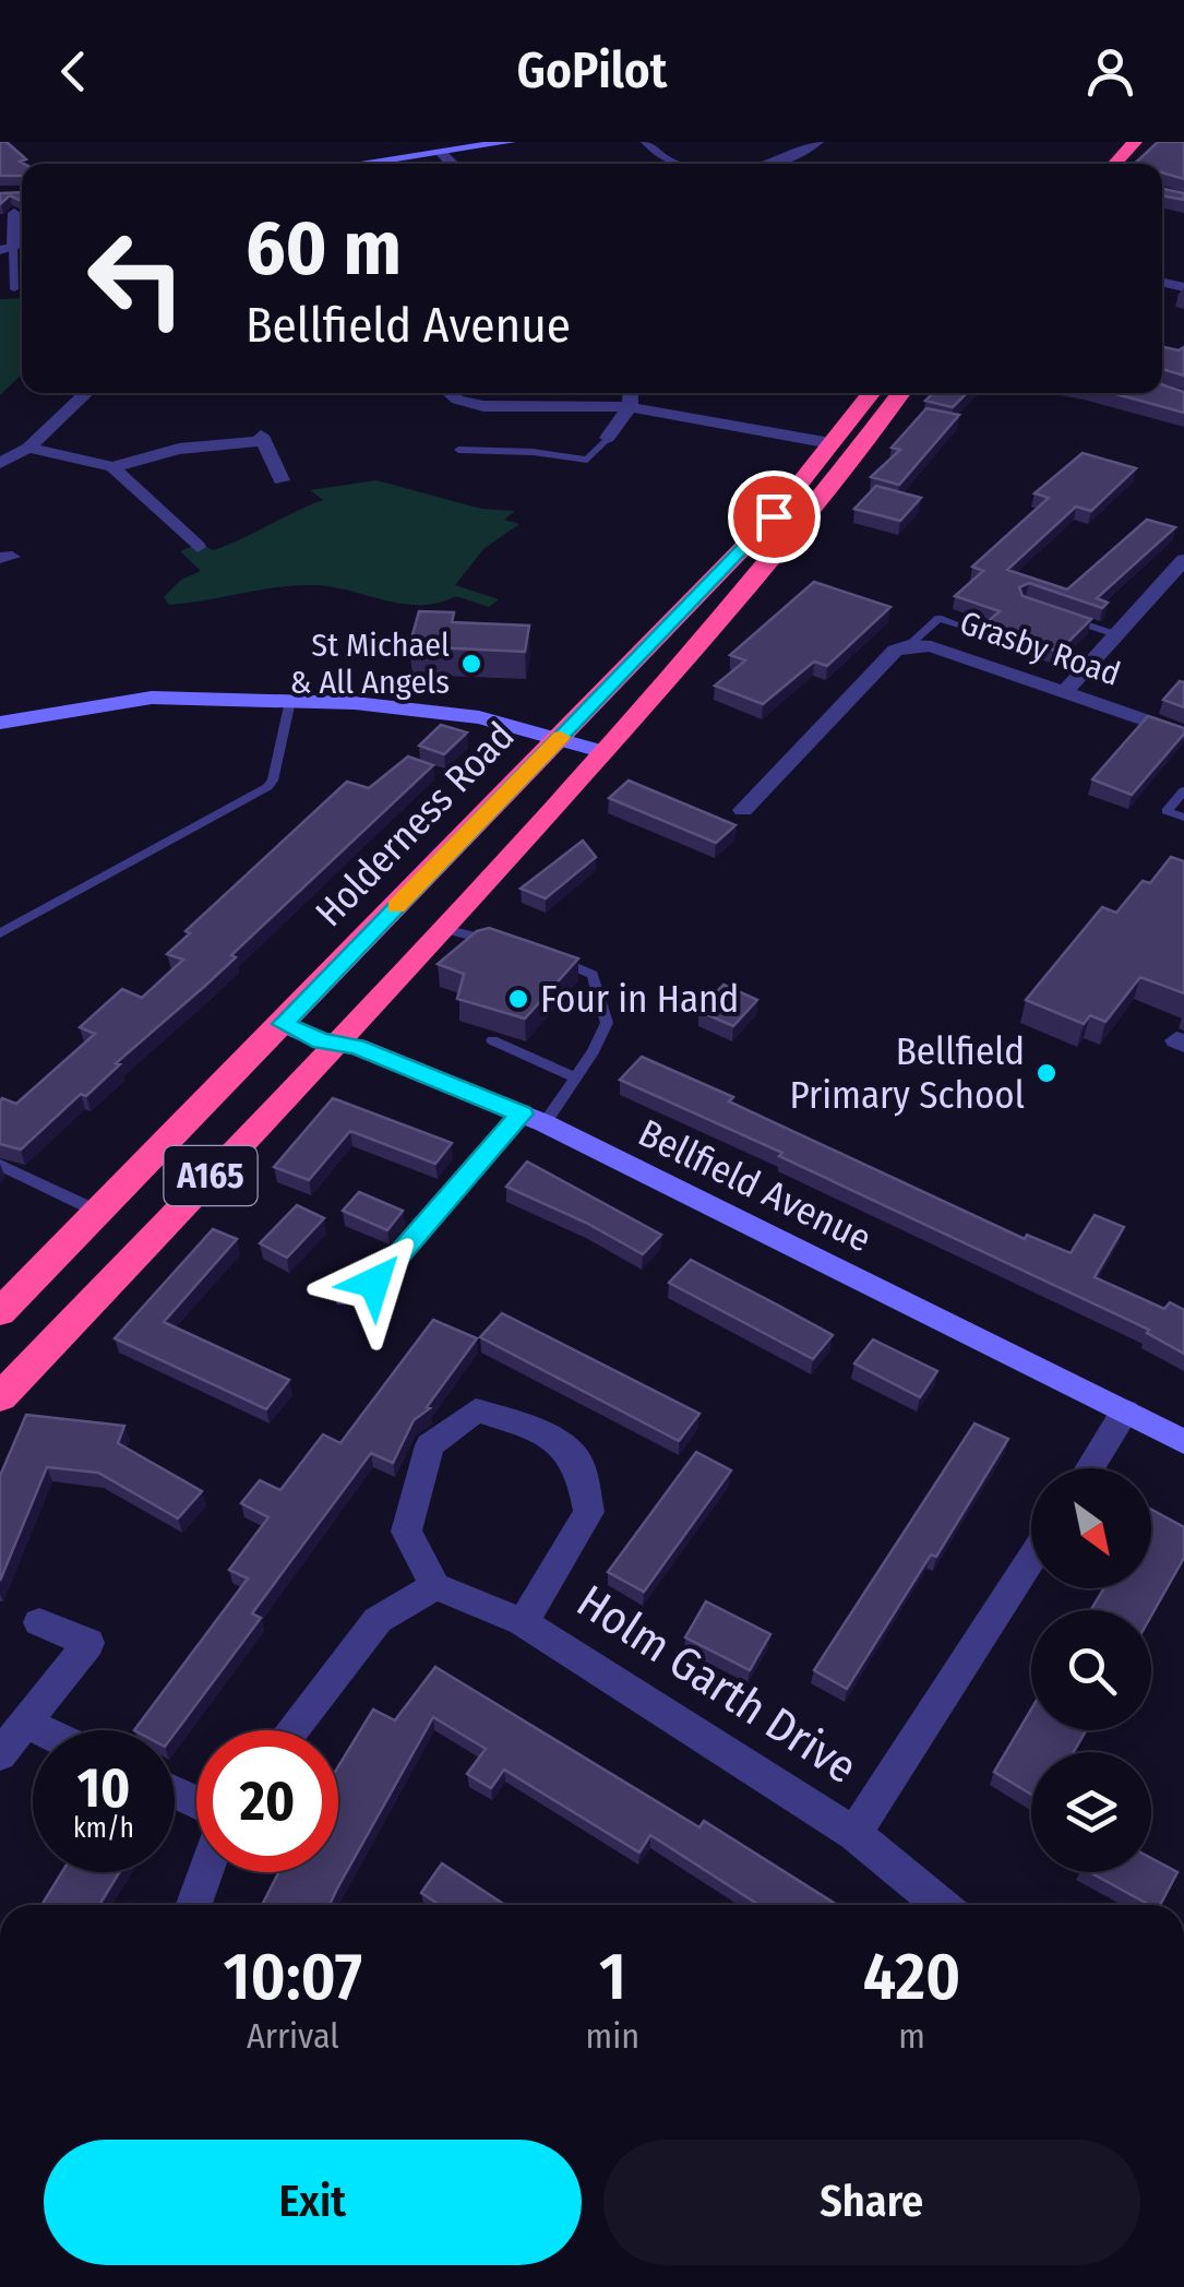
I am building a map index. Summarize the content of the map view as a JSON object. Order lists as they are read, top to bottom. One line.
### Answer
{"streets":{"highway":["Holderness Road","A165"],"street":["Grasby Road","Bellfield Avenue","Holm Garth Drive"]},"crossings":[["Holderness Road","Bellfield Avenue"],["A165","Bellfield Avenue"]],"places":["St Michael & All Angels","Four in Hand","Bellfield Primary School"],"north":"bottom right","page":{"header":"GoPilot","turn":["60 m","Bellfield Avenue"],"speed":"10 km/h","limit":"20","eta":["10:07","Arrival","1","min","420","m"],"buttons":["Exit","Share"]}}
